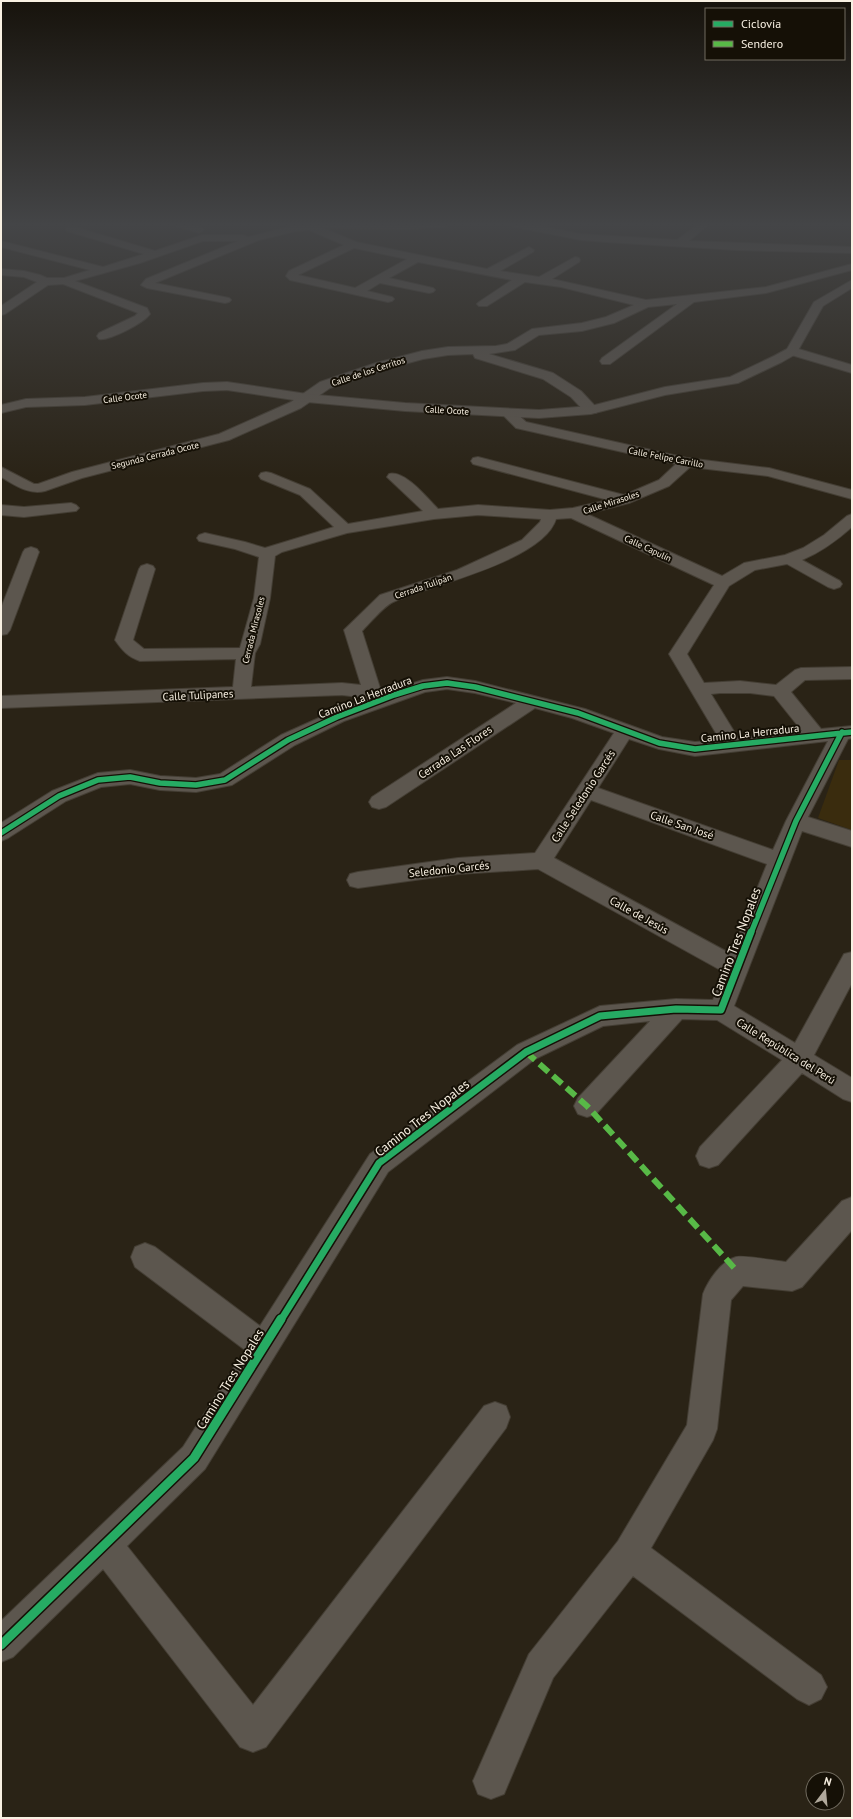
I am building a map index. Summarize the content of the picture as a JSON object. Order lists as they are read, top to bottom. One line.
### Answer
{"streets":{"street":["Calle de los Cerritos","Calle Ocote","Segunda Cerrada Ocote","Calle Felipe Carrillo","Calle Mirasoles","Calle Capulín","Cerrada Tulipán","Cerrada Mirasoles","Calle Tulipanes","Camino La Herradura","Cerrada Las Flores","Calle Seledonio Garcés","Calle San José","Seledonio Garcés","Calle de Jesús","Camino Tres Nopales","Calle República del Perú"]},"crossings":[["Calle de los Cerritos","Calle Ocote"],["Calle de los Cerritos","Segunda Cerrada Ocote"],["Calle Ocote","Segunda Cerrada Ocote"],["Calle Ocote","Calle Felipe Carrillo"],["Calle Felipe Carrillo","Calle Mirasoles"],["Calle Mirasoles","Calle Capulín"],["Calle Mirasoles","Cerrada Tulipán"],["Cerrada Tulipán","Calle Tulipanes"],["Cerrada Mirasoles","Calle Tulipanes"],["Calle Tulipanes","Camino La Herradura"],["Camino La Herradura","Cerrada Las Flores"],["Camino La Herradura","Calle Seledonio Garcés"],["Camino La Herradura","Camino Tres Nopales"],["Calle Seledonio Garcés","Calle San José"],["Calle Seledonio Garcés","Seledonio Garcés"],["Calle Seledonio Garcés","Calle de Jesús"],["Calle San José","Camino Tres Nopales"],["Seledonio Garcés","Calle de Jesús"],["Calle de Jesús","Camino Tres Nopales"],["Camino Tres Nopales","Calle República del Perú"]],"legend":["Ciclovía","Sendero"],"north":"top"}
